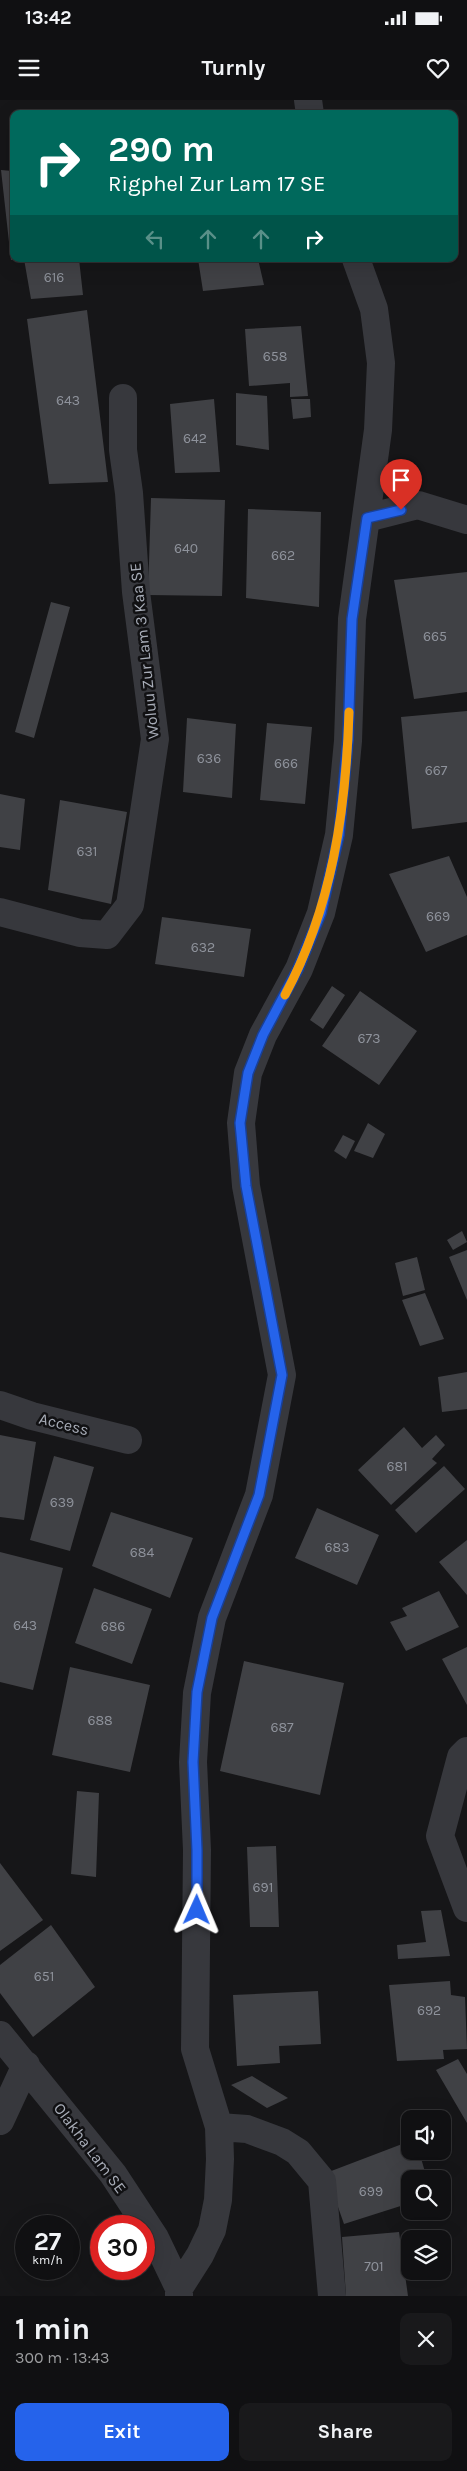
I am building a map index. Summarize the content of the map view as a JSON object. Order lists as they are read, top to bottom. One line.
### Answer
{"streets":{"street":["Woluu Zur Lam 3 Kaa SE","Access","Olakha Lam SE"]},"house_numbers":["616","658","643","642","640","662","665","636","666","667","631","669","632","673","681","639","683","684","643","686","688","687","691","651","692","699","701"],"page":{"status":"13:42","header":"Turnly","turn":["290 m","Rigphel Zur Lam 17 SE"],"speed":"27 km/h","limit":"30","heading":["1 min","300 m · 13:43"],"buttons":["Exit","Share"]}}
